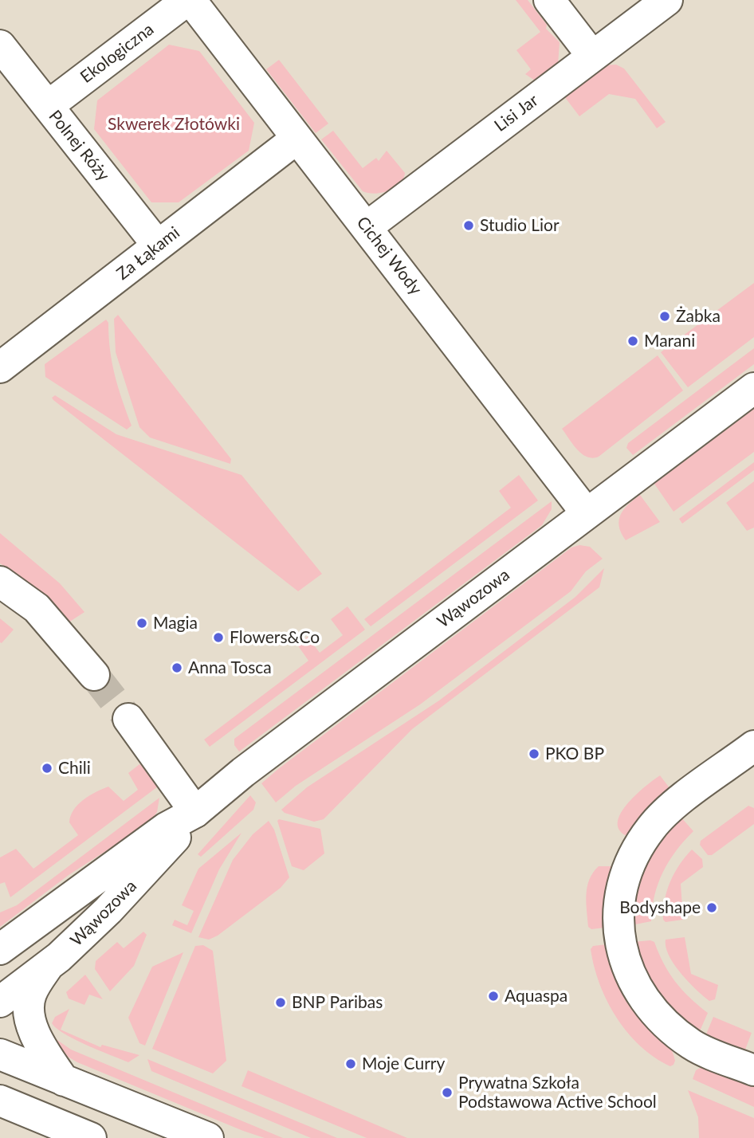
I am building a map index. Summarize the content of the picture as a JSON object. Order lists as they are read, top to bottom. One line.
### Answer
{"streets":{"street":["Ekologiczna","Lisi Jar","Polnej Róży","Za Łąkami","Cichej Wody","Wąwozowa"]},"crossings":[["Ekologiczna","Polnej Róży"],["Ekologiczna","Cichej Wody"],["Lisi Jar","Cichej Wody"],["Polnej Róży","Za Łąkami"],["Za Łąkami","Cichej Wody"],["Cichej Wody","Wąwozowa"]],"parks":["Skwerek Złotówki"],"places":["Studio Lior","Żabka","Marani","Magia","Flowers&Co","Anna Tosca","PKO BP","Chili","Bodyshape","Aquaspa","BNP Paribas","Moje Curry","Prywatna Szkoła Podstawowa Active School"]}
